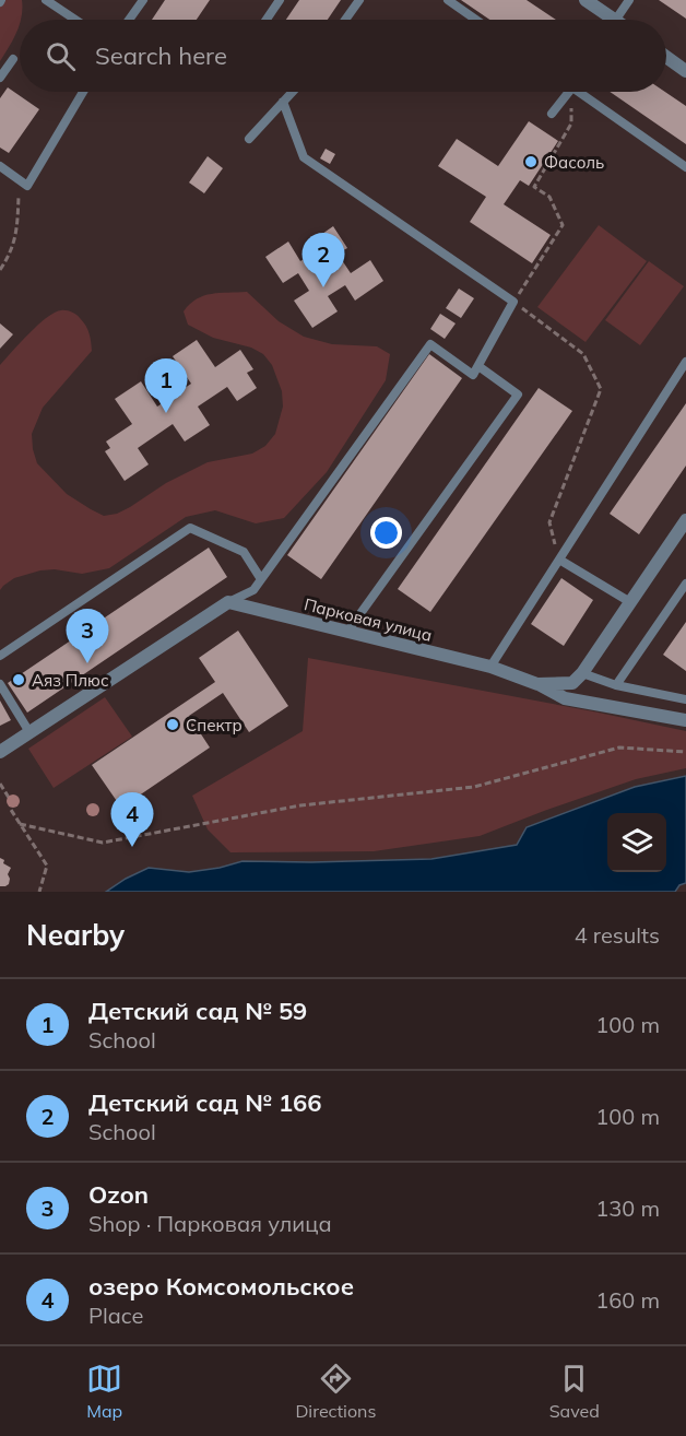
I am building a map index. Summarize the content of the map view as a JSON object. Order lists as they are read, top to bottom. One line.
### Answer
{"streets":{"street":["Парковая улица"]},"places":["Фасоль","Аяз Плюс","Спектр"],"page":{"search":"Search here","pins":["2","1","3","4"],"heading":["Nearby","4 results"],"list":[{"mark":"1","name":"Детский сад № 59","note":"School","value":"100 m"},{"mark":"2","name":"Детский сад № 166","note":"School","value":"100 m"},{"mark":"3","name":"Ozon","note":"Shop · Парковая улица","value":"130 m"},{"mark":"4","name":"озеро Комсомольское","note":"Place","value":"160 m"}],"nav":["Map","Directions","Saved"]}}
